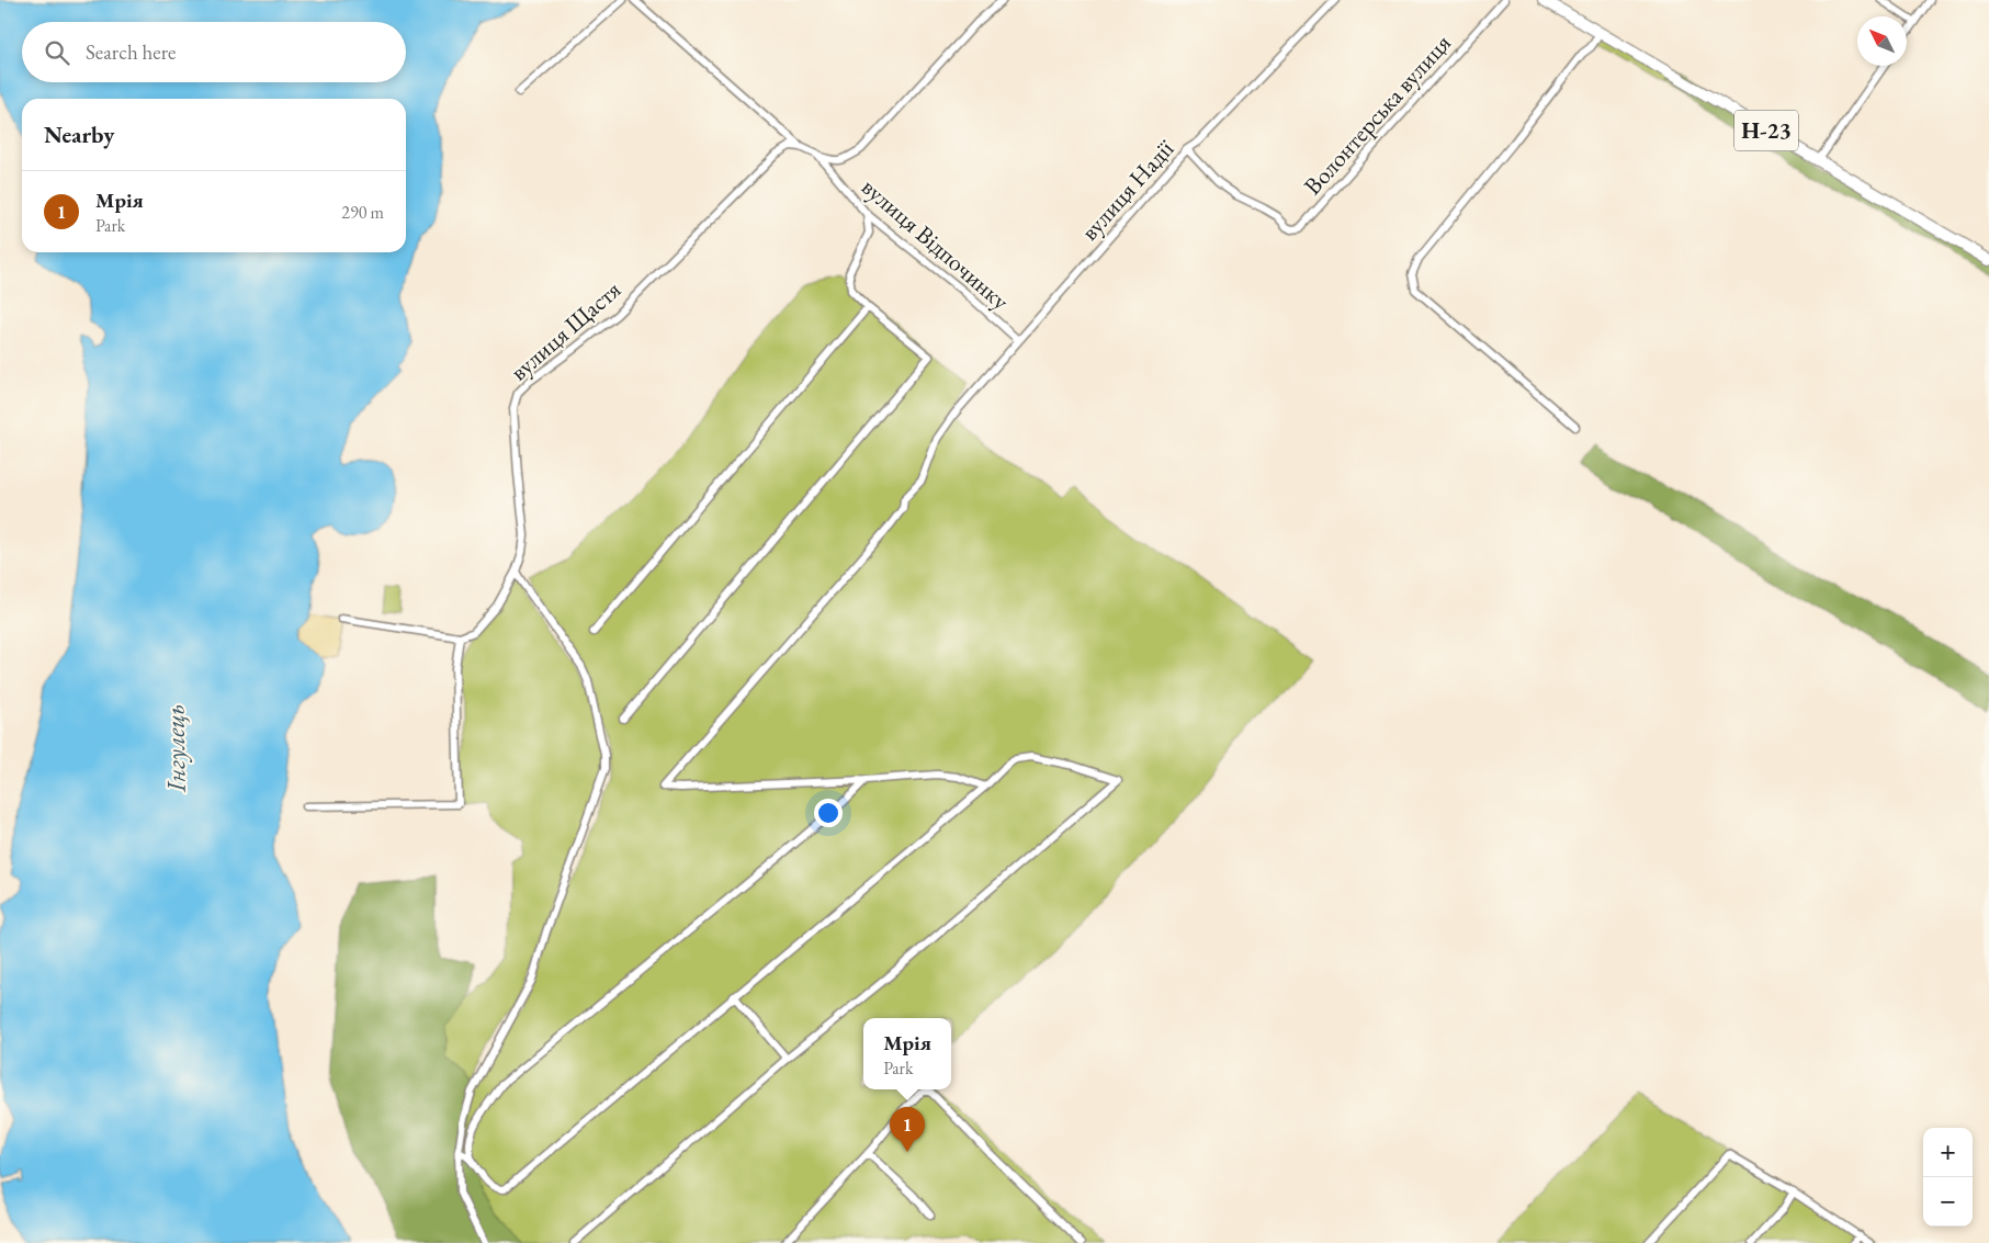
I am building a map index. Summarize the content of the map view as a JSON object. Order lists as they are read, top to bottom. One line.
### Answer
{"streets":{"main road":["Н-23"],"street":["Волонтерська вулиця","вулиця Надії","вулиця Відпочинку","вулиця Щастя"]},"crossings":[["Волонтерська вулиця","вулиця Надії"],["вулиця Надії","вулиця Відпочинку"],["вулиця Відпочинку","вулиця Щастя"]],"water":["Інгулець"],"north":"top left","page":{"search":"Search here","heading":"Nearby","list":[{"mark":"1","name":"Мрія","note":"Park","value":"290 m"}],"popup":["Мрія","Park"],"pins":"1","map_buttons":["+","−"]}}
